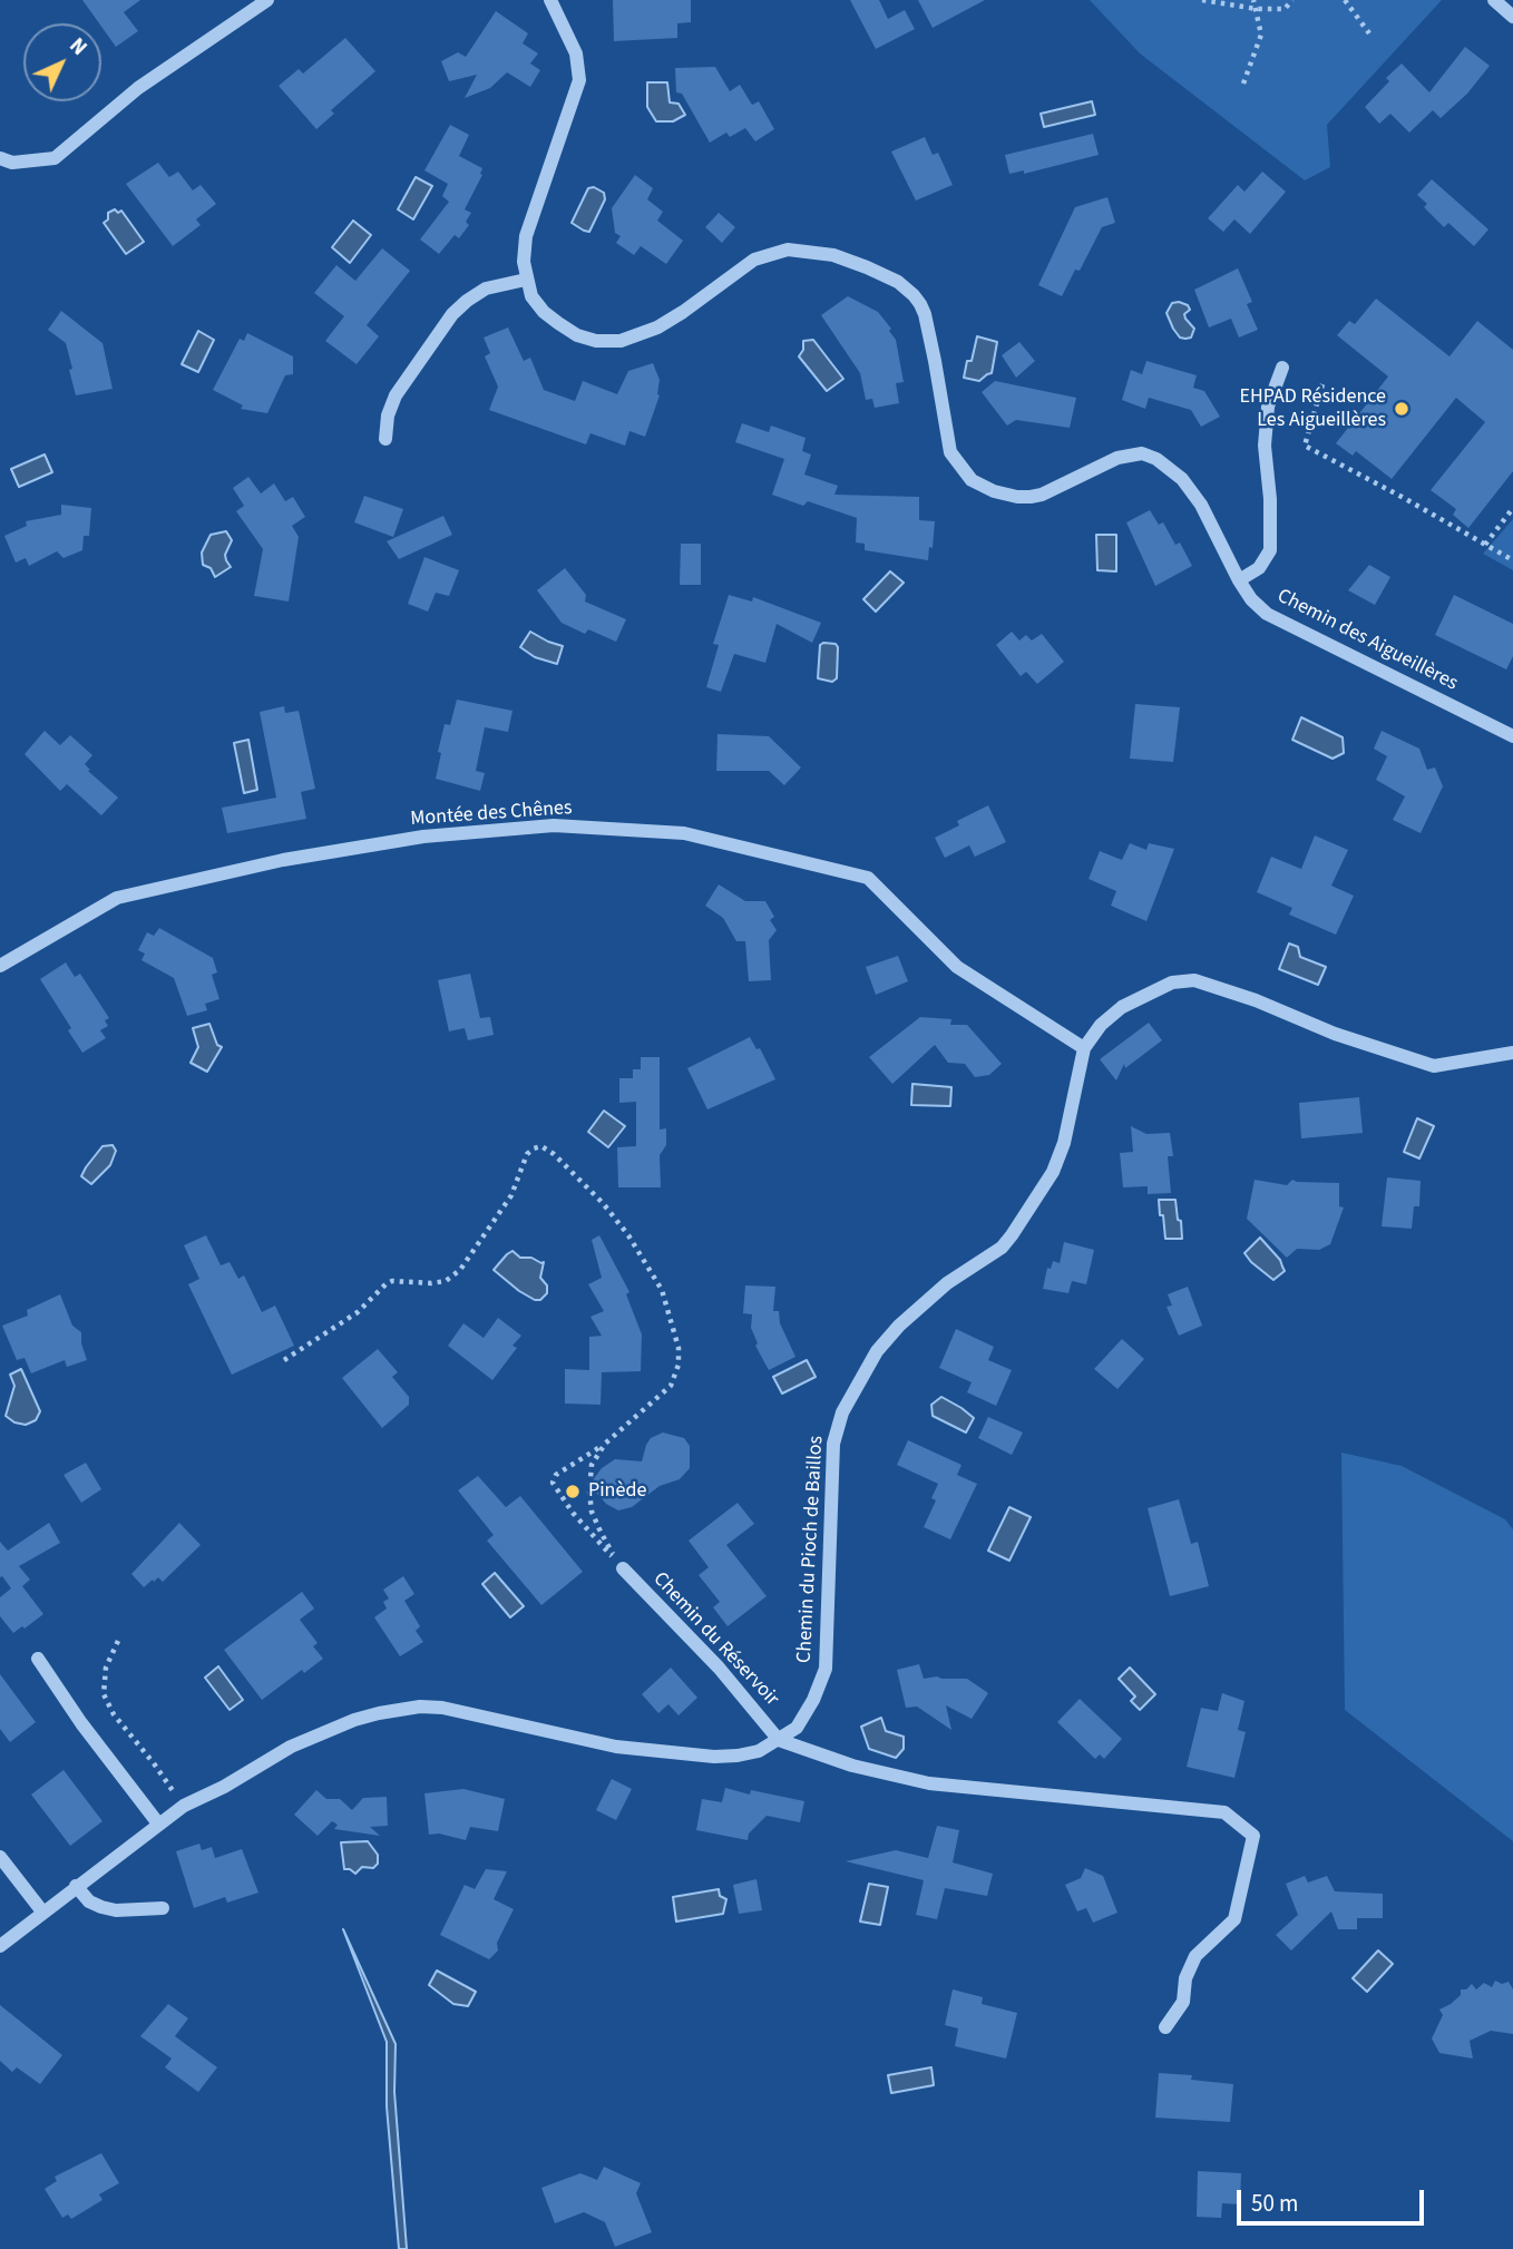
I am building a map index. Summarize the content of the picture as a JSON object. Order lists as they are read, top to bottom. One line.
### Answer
{"streets":{"street":["Chemin des Aigueillères","Montée des Chênes","Chemin du Pioch de Baillos","Chemin du Réservoir"]},"crossings":[["Montée des Chênes","Chemin du Pioch de Baillos"],["Chemin du Pioch de Baillos","Chemin du Réservoir"]],"places":["EHPAD Résidence Les Aigueillères","Pinède"],"scale_bar":"50 m","north":"top right"}
